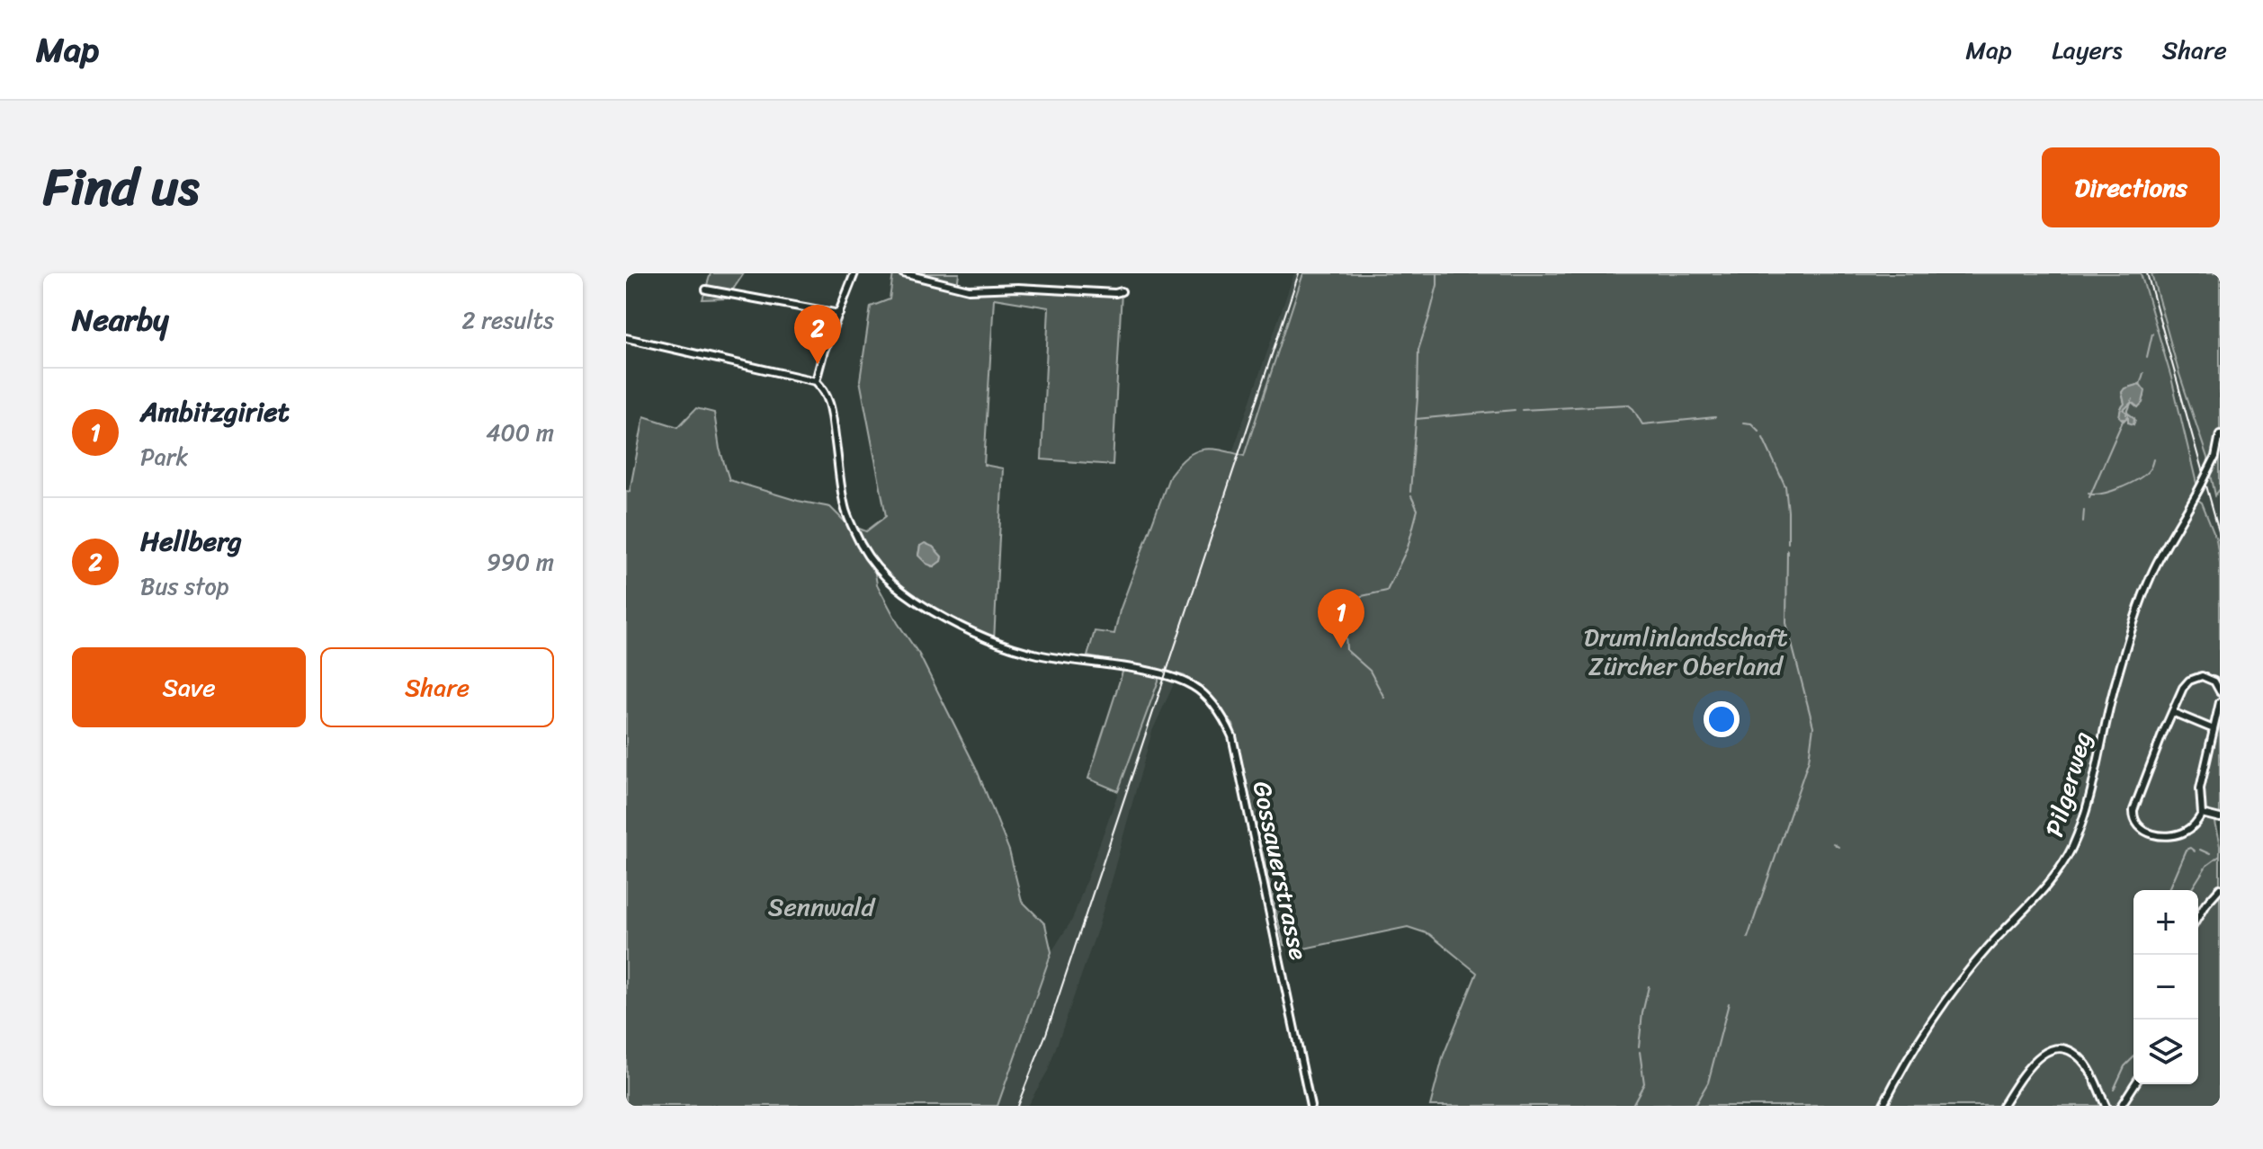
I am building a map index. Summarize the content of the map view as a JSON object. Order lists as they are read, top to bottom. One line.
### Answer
{"streets":{"street":["Pilgerweg","Gossauerstrasse"]},"parks":["Drumlinlandschaft Zürcher Oberland","Sennwald"],"page":{"header":"Map","nav":["Map","Layers","Share"],"title":"Find us","buttons":["Directions",["Save","Share"]],"heading":["Nearby","2 results"],"pins":["2","1"],"list":[{"mark":"1","name":"Ambitzgiriet","note":"Park","value":"400 m"},{"mark":"2","name":"Hellberg","note":"Bus stop","value":"990 m"}],"map_buttons":["+","−"]}}
